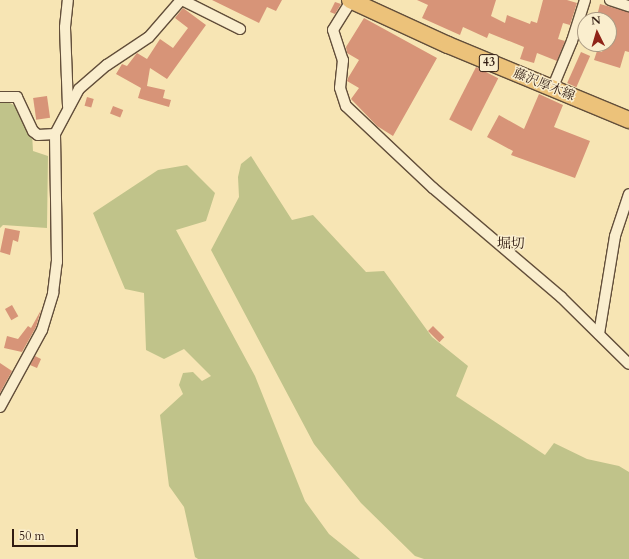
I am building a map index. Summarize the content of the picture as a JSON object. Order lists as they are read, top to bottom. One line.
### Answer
{"streets":{"main road":["43","藤沢厚木線"]},"districts":["堀切"],"scale_bar":"50 m","north":"top"}
